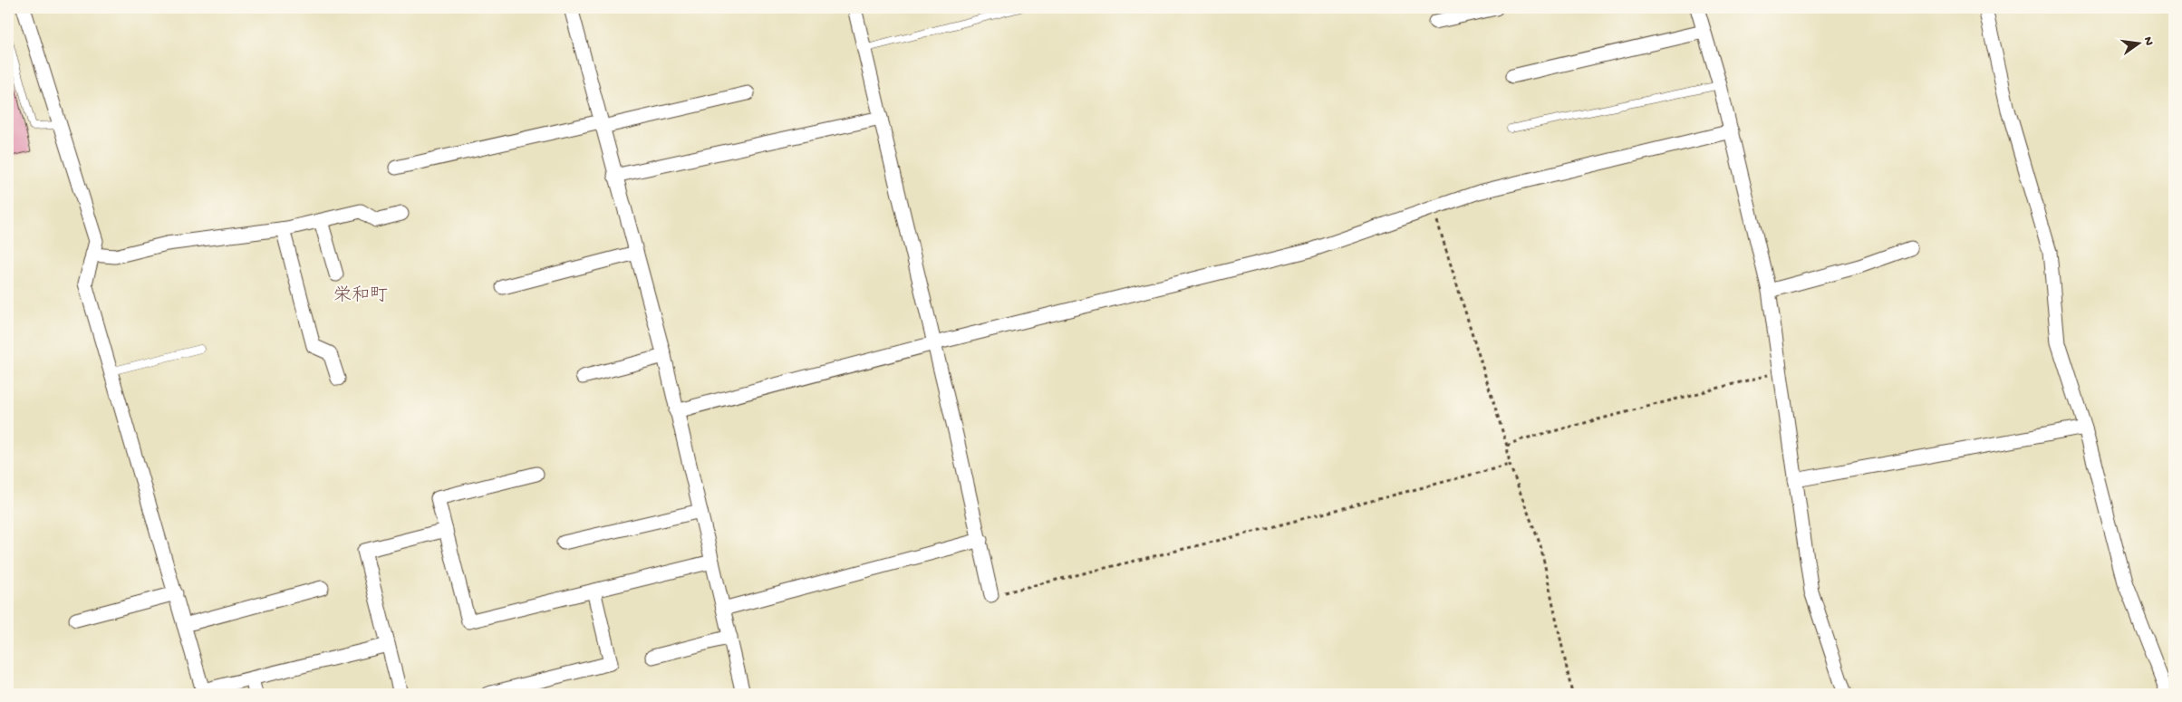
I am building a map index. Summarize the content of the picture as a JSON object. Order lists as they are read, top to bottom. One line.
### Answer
{"districts":["栄和町"],"north":"right"}
